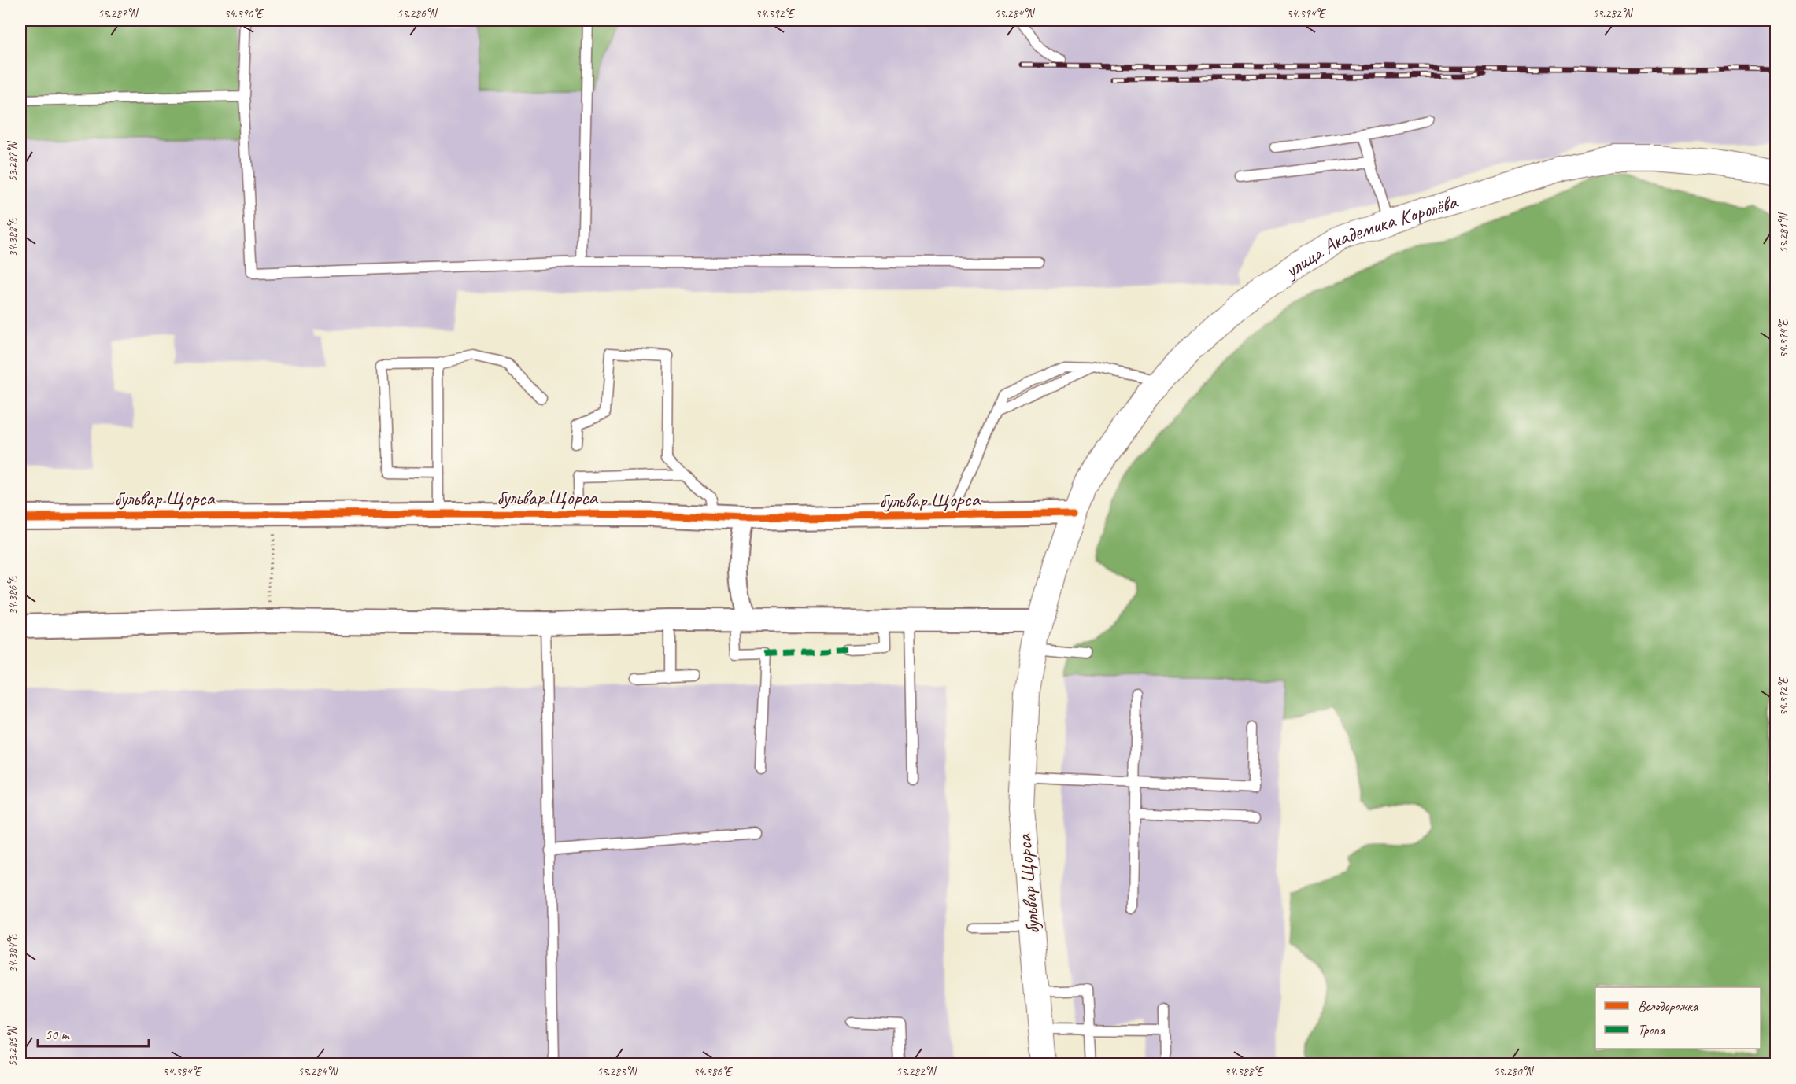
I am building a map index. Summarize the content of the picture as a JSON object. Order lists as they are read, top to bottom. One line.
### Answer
{"streets":{"main road":["улица Академика Королёва","бульвар Щорса"]},"crossings":[["улица Академика Королёва","бульвар Щорса"]],"legend":["Велодорожка","Тропа"],"scale_bar":"50 m","coordinates":["53.287°N","34.390°E","53.286°N","34.392°E","53.284°N","34.394°E","53.282°N","53.281°N","34.388°E","34.386°E","34.384°E","53.285°N","53.283°N","53.280°N"]}
